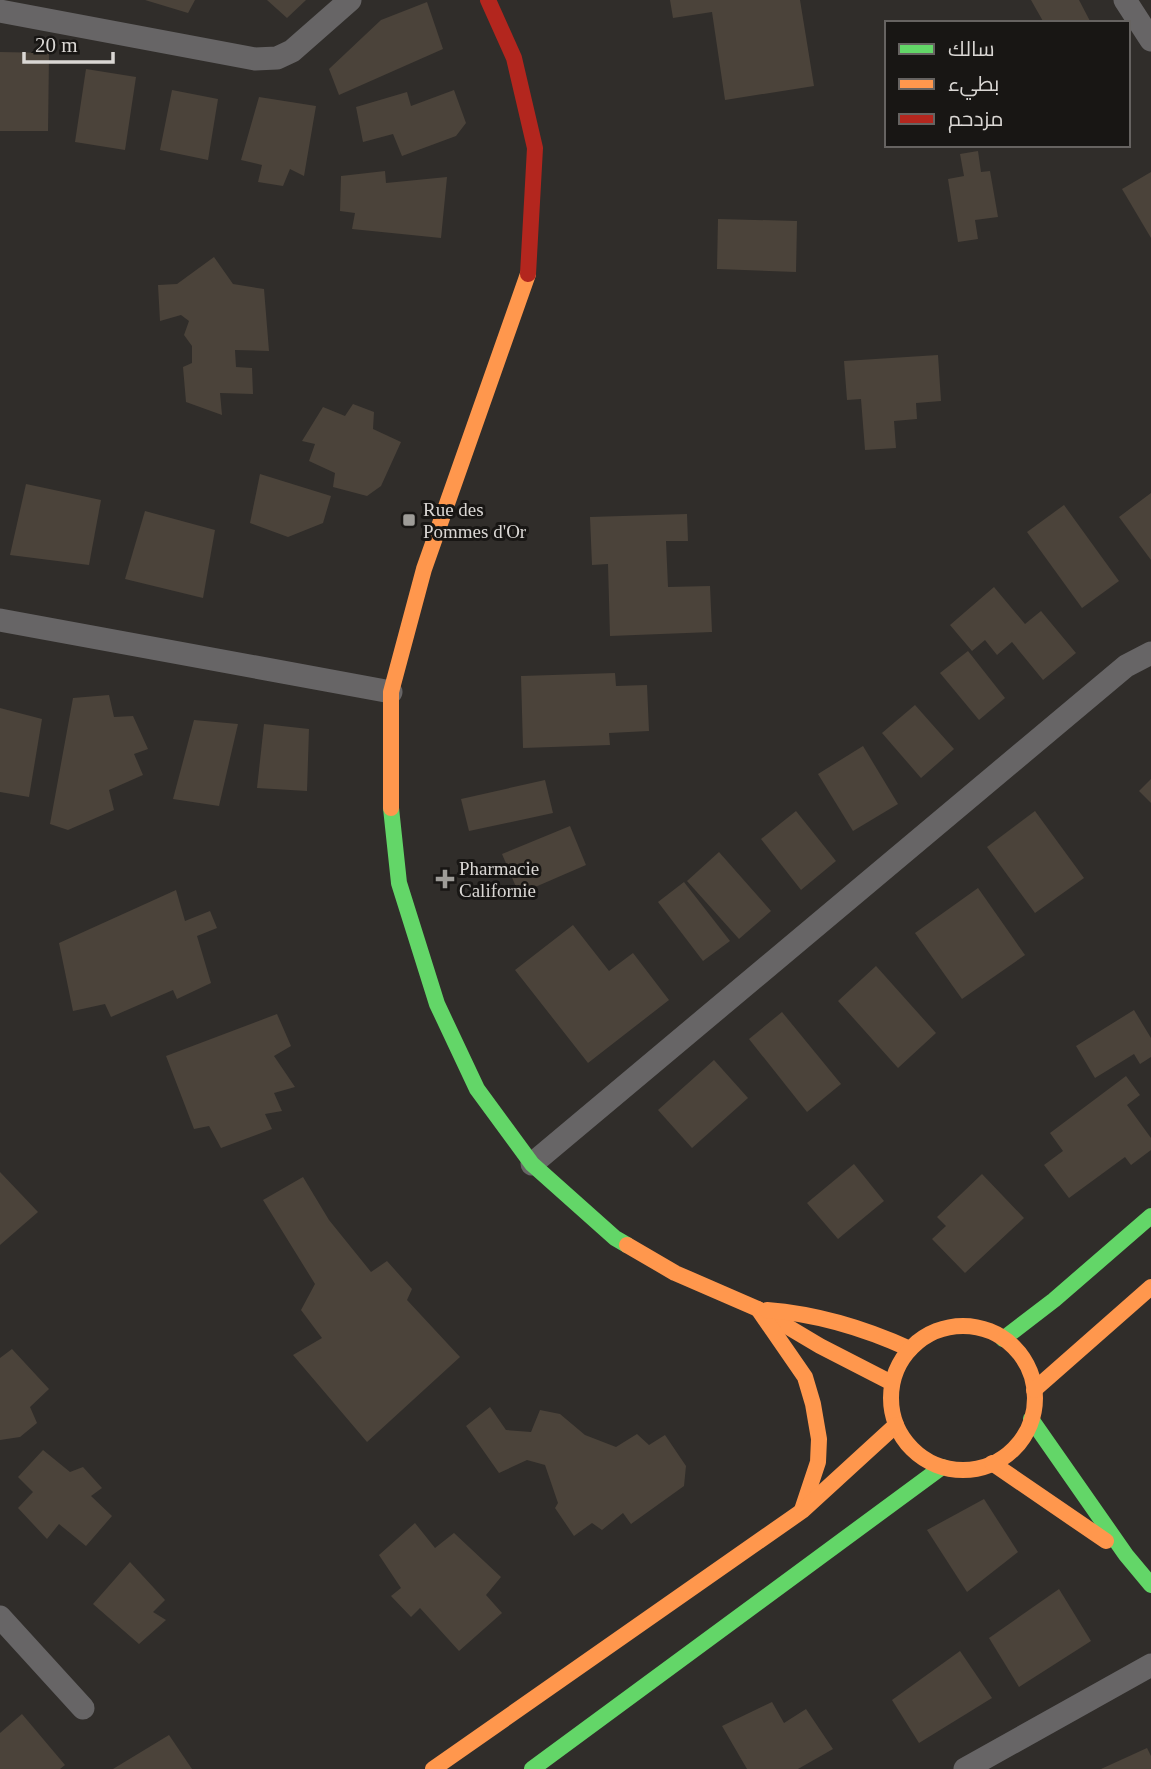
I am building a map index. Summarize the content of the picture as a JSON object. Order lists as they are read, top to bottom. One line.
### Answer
{"places":{"transit":["Rue des Pommes d'Or"],"health":["Pharmacie Californie"]},"legend":["سالك","بطيء","مزدحم"],"scale_bar":"20 m"}
